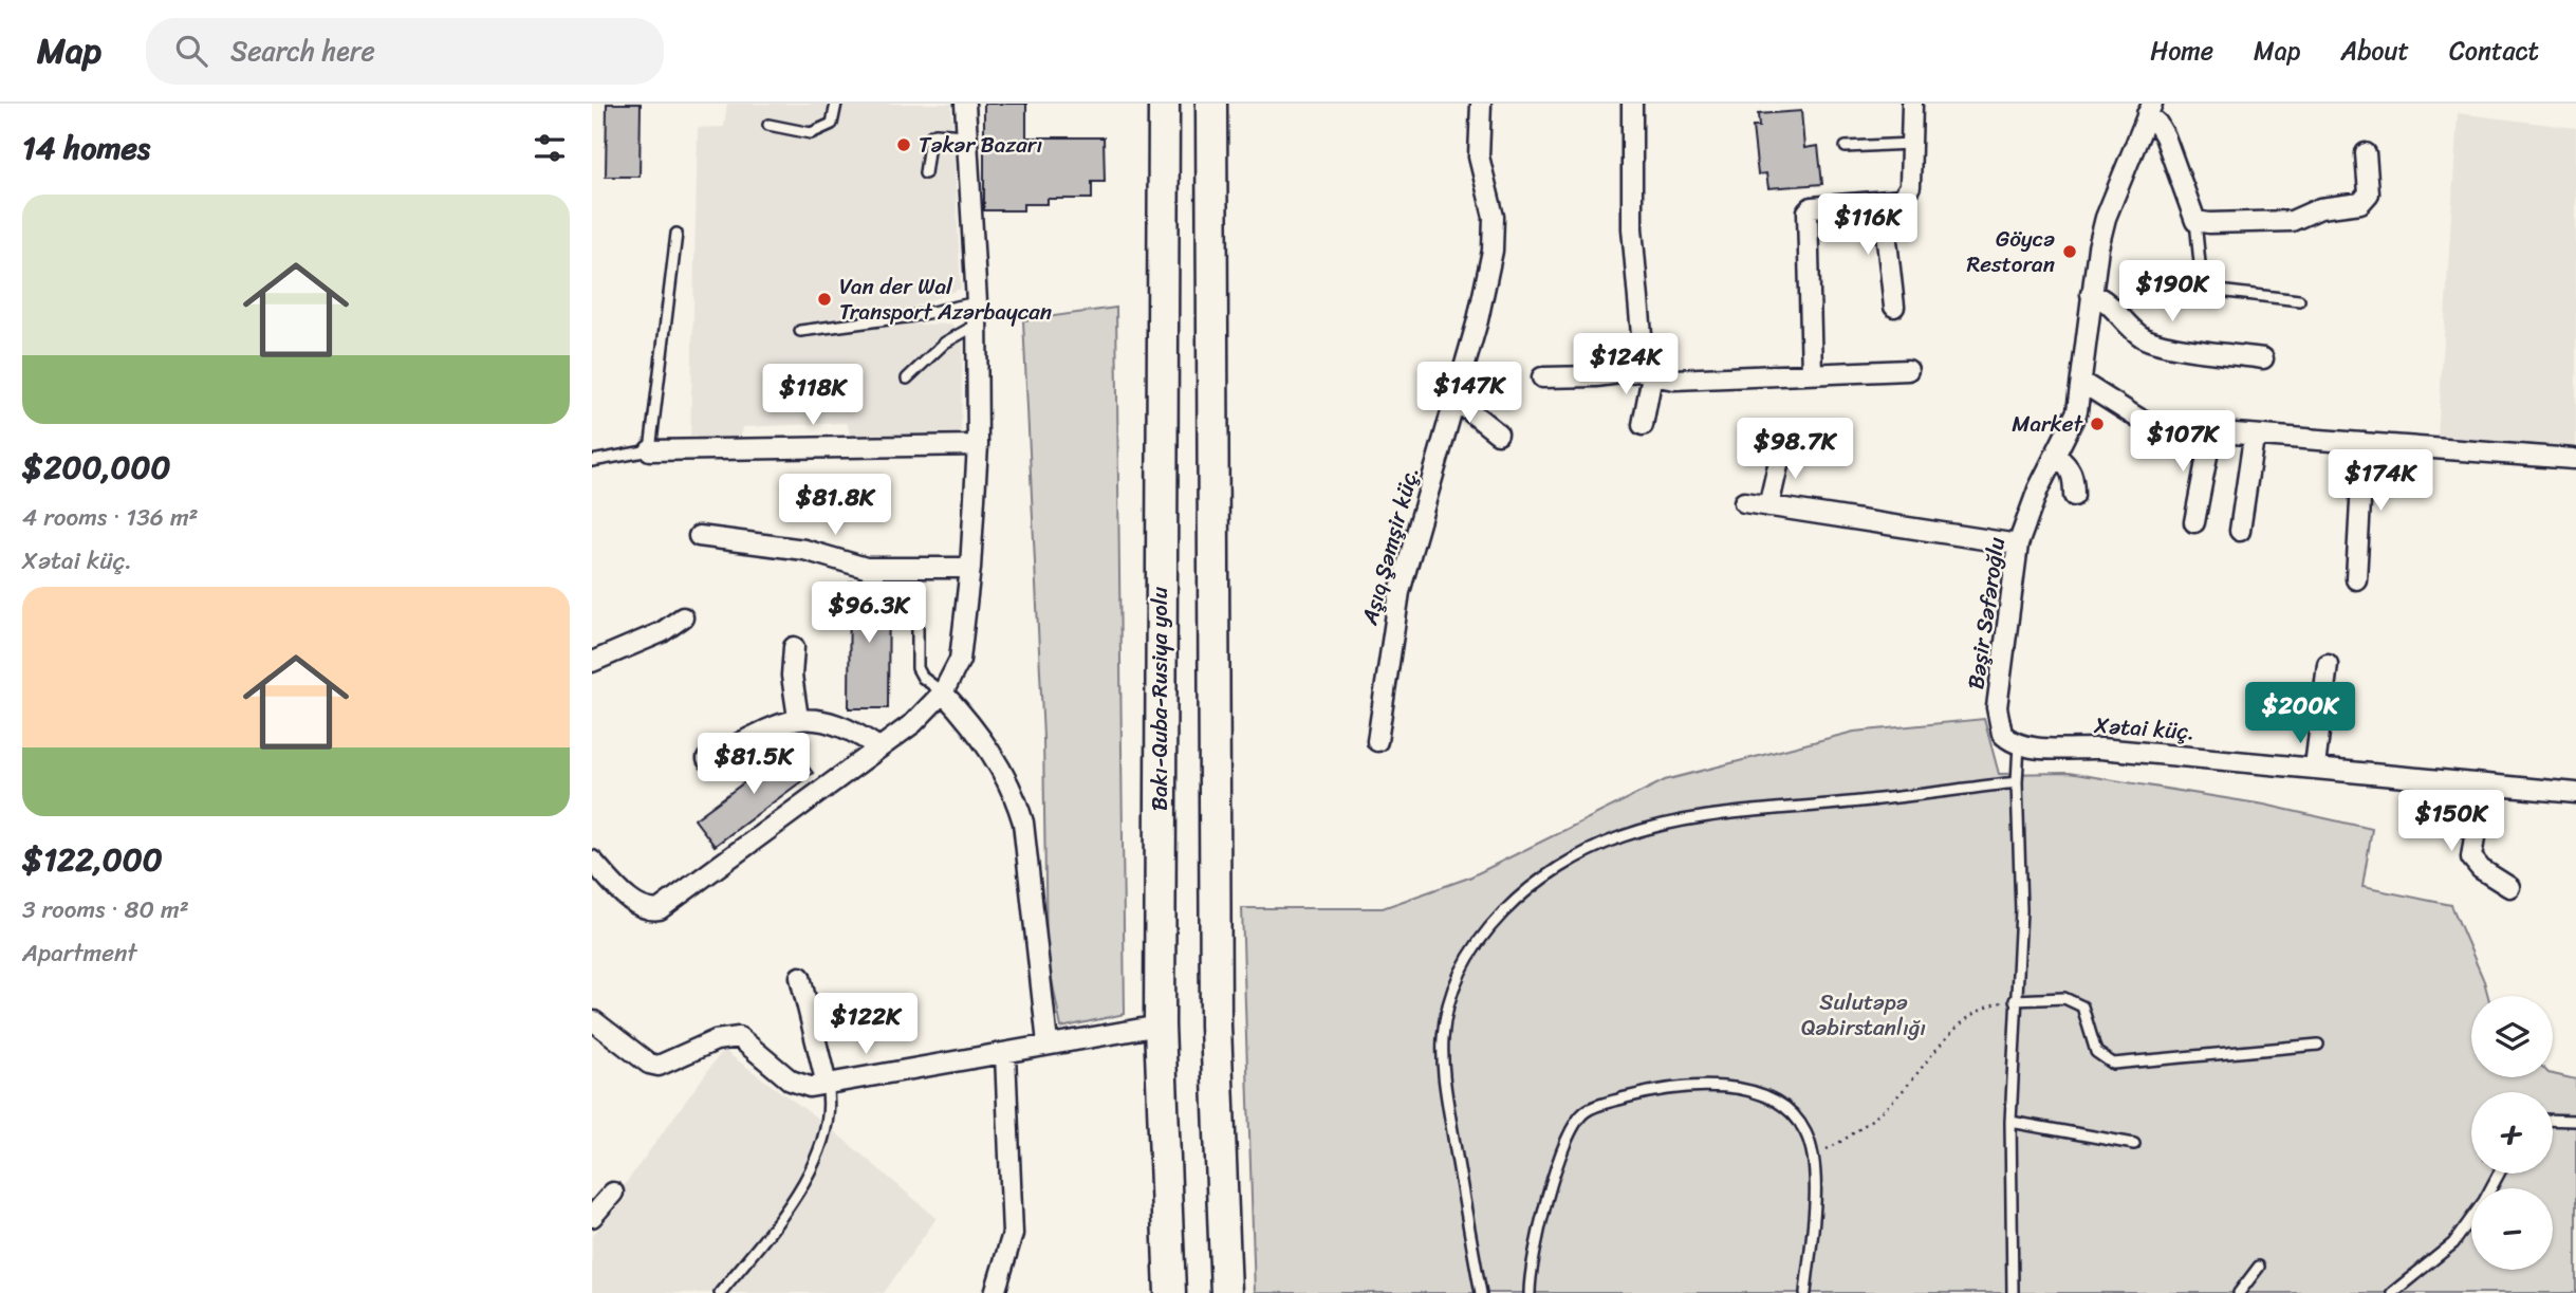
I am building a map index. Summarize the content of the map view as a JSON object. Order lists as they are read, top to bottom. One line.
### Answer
{"streets":{"highway":["Bakı-Quba-Rusiya yolu"],"street":["Aşıq Şəmşir küç.","Bəşir Səfəroğlu","Xətai küç."]},"crossings":[["Bəşir Səfəroğlu","Xətai küç."]],"parks":["Sulutəpə Qəbirstanlığı"],"places":["Təkər Bazarı","Göycə Restoran","Van der Wal Transport Azərbaycan","Market"],"page":{"header":"Map","search":"Search here","nav":["Home","Map","About","Contact"],"heading":"14 homes","list":[{"name":"$200,000","note":"4 rooms · 136 m² · Xətai küç."},{"name":"$122,000","note":"3 rooms · 80 m² · Apartment"}],"price":["$116K","$190K","$124K","$147K","$118K","$107K","$98.7K","$174K","$81.8K","$96.3K","$200K","$81.5K","$150K","$122K"],"map_buttons":["+","−"]}}
